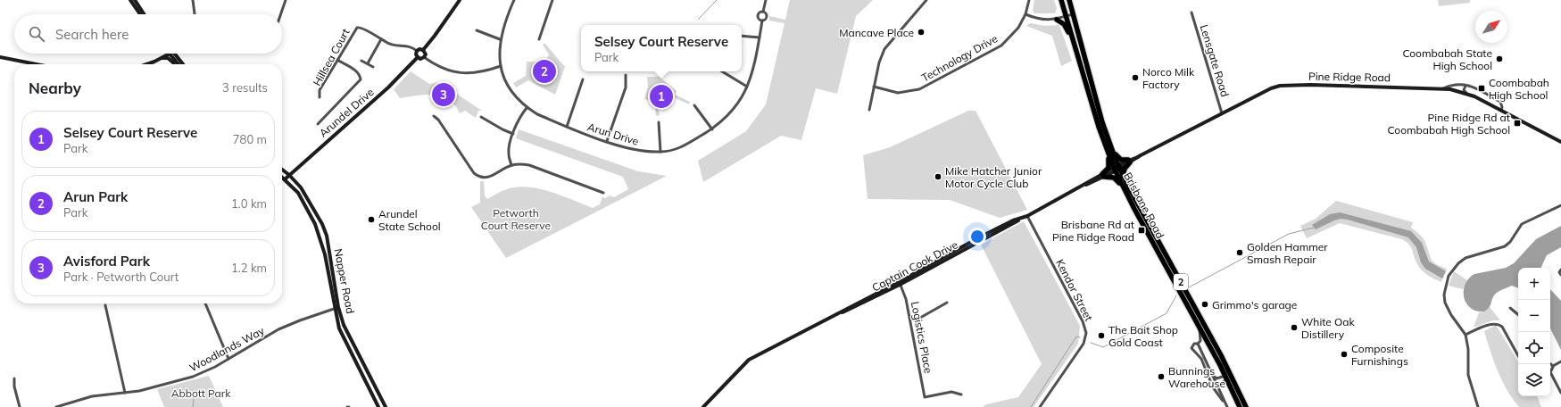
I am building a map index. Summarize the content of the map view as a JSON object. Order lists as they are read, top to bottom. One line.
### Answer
{"streets":{"highway":["Brisbane Road","2"],"street":["Hillsea Court","Technology Drive","Lensgate Road","Pine Ridge Road","Arundel Drive","Arun Drive","Captain Cook Drive","Napper Road","Kendor Street","Logistics Place","Woodlands Way"]},"crossings":[["Hillsea Court","Arundel Drive"],["Lensgate Road","Pine Ridge Road"],["Pine Ridge Road","Brisbane Road"],["Pine Ridge Road","Captain Cook Drive"],["Arundel Drive","Napper Road"],["Brisbane Road","Captain Cook Drive"],["Captain Cook Drive","Kendor Street"],["Captain Cook Drive","Logistics Place"],["Napper Road","Woodlands Way"]],"parks":["Petworth Court Reserve","Abbott Park"],"places":{"other":["Mancave Place","Coombabah State High School","Norco Milk Factory","Mike Hatcher Junior Motor Cycle Club","Arundel State School","Golden Hammer Smash Repair","Grimmo's garage","White Oak Distillery","The Bait Shop Gold Coast","Composite Furnishings","Bunnings Warehouse"],"transit":["Coombabah High School","Pine Ridge Rd at Coombabah High School","Brisbane Rd at Pine Ridge Road"]},"north":"top right","page":{"search":"Search here","popup":["Selsey Court Reserve","Park"],"pins":["2","3","1"],"heading":["Nearby","3 results"],"list":[{"mark":"1","name":"Selsey Court Reserve","note":"Park","value":"780 m"},{"mark":"2","name":"Arun Park","note":"Park","value":"1.0 km"},{"mark":"3","name":"Avisford Park","note":"Park · Petworth Court","value":"1.2 km"}],"map_buttons":["+","−"]}}
